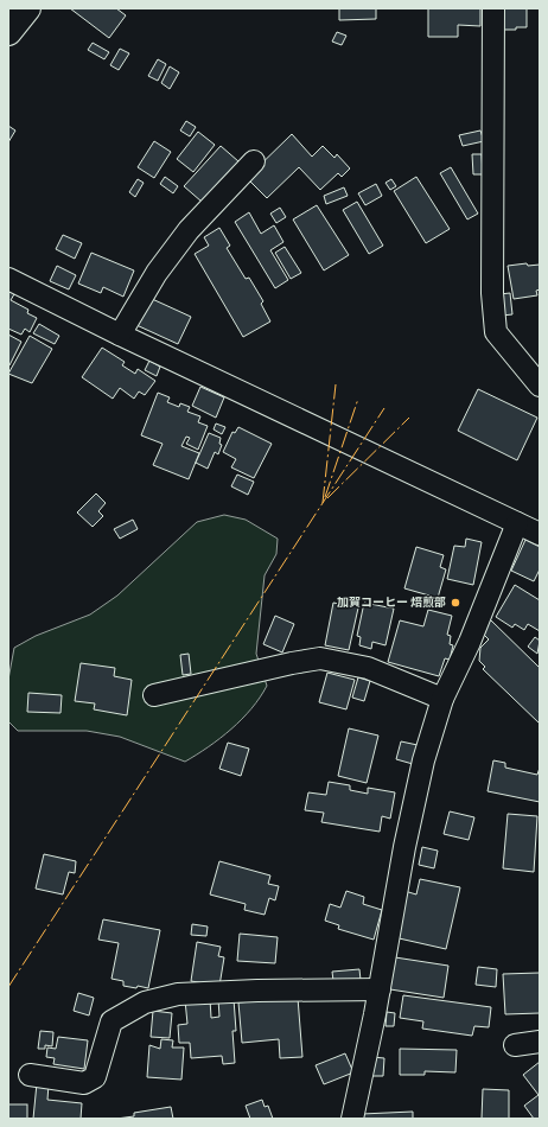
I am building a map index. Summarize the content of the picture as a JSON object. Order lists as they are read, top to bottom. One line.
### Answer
{"places":["加賀コーヒー 焙煎部"]}
